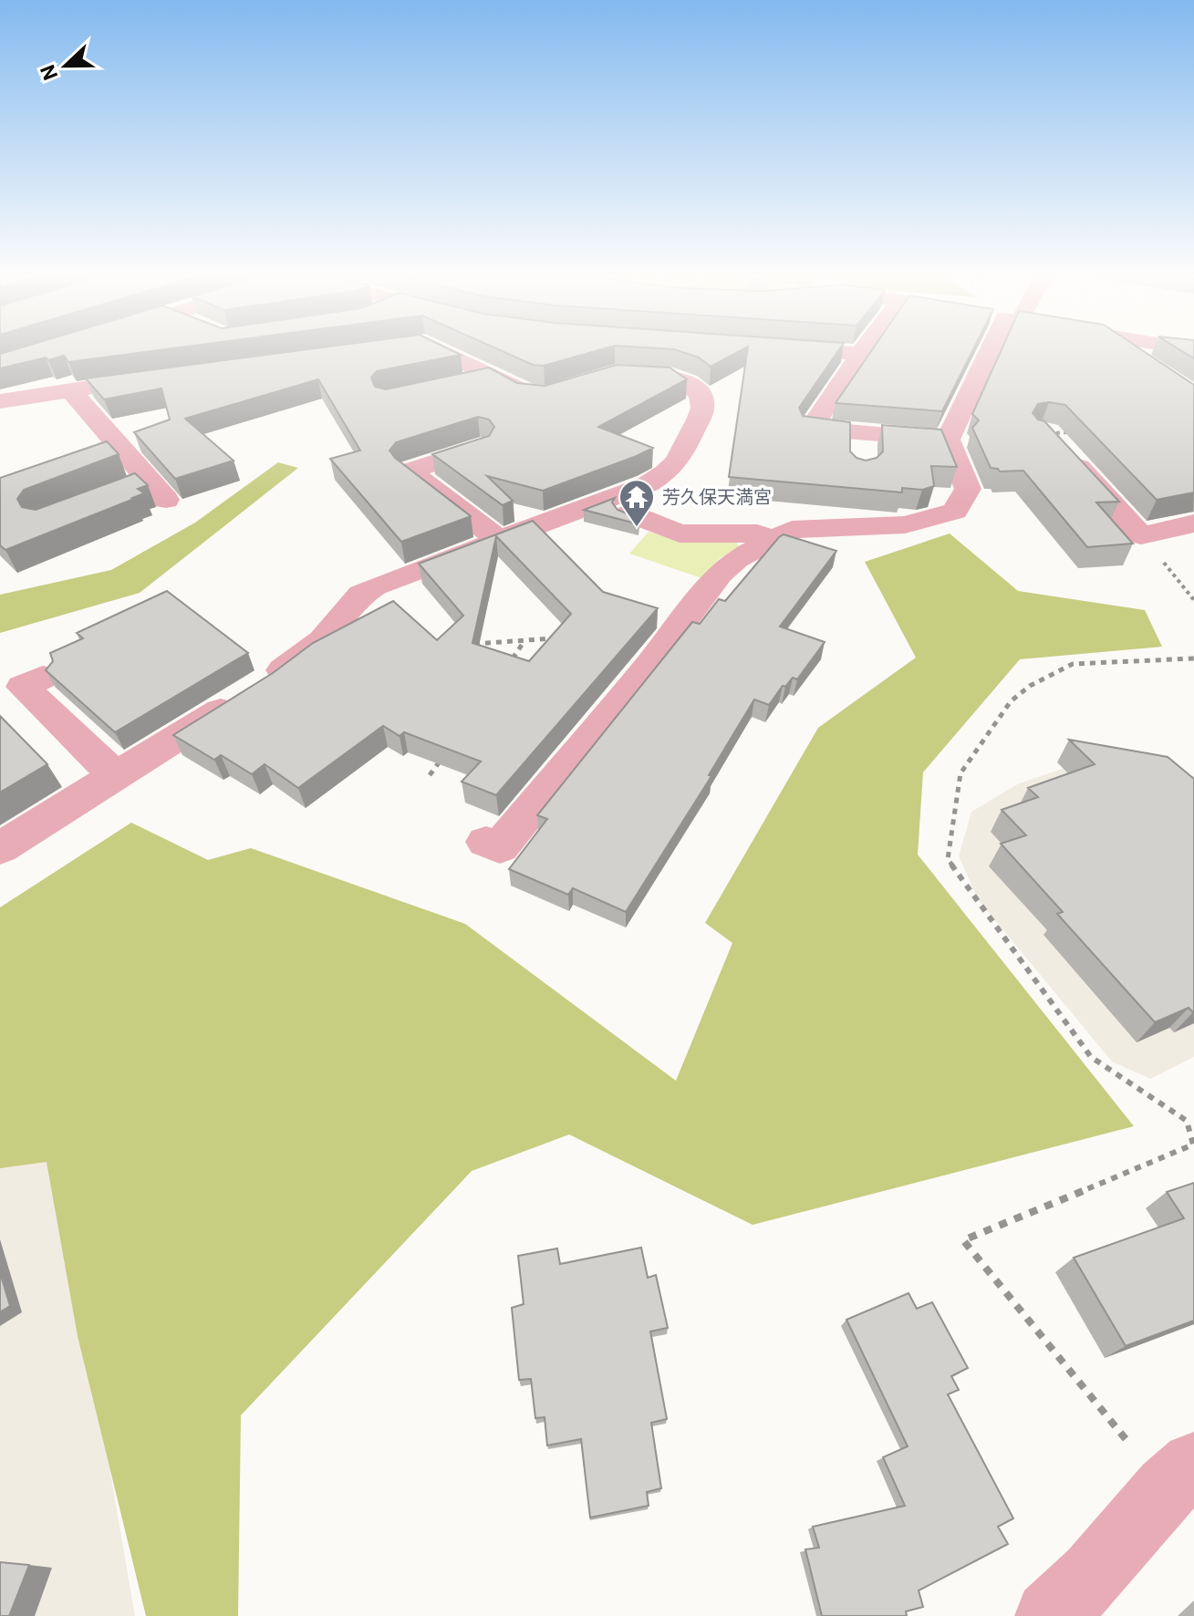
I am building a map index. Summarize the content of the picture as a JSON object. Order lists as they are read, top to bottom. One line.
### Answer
{"places":{"temple":["芳久保天満宮"]},"north":"left"}
